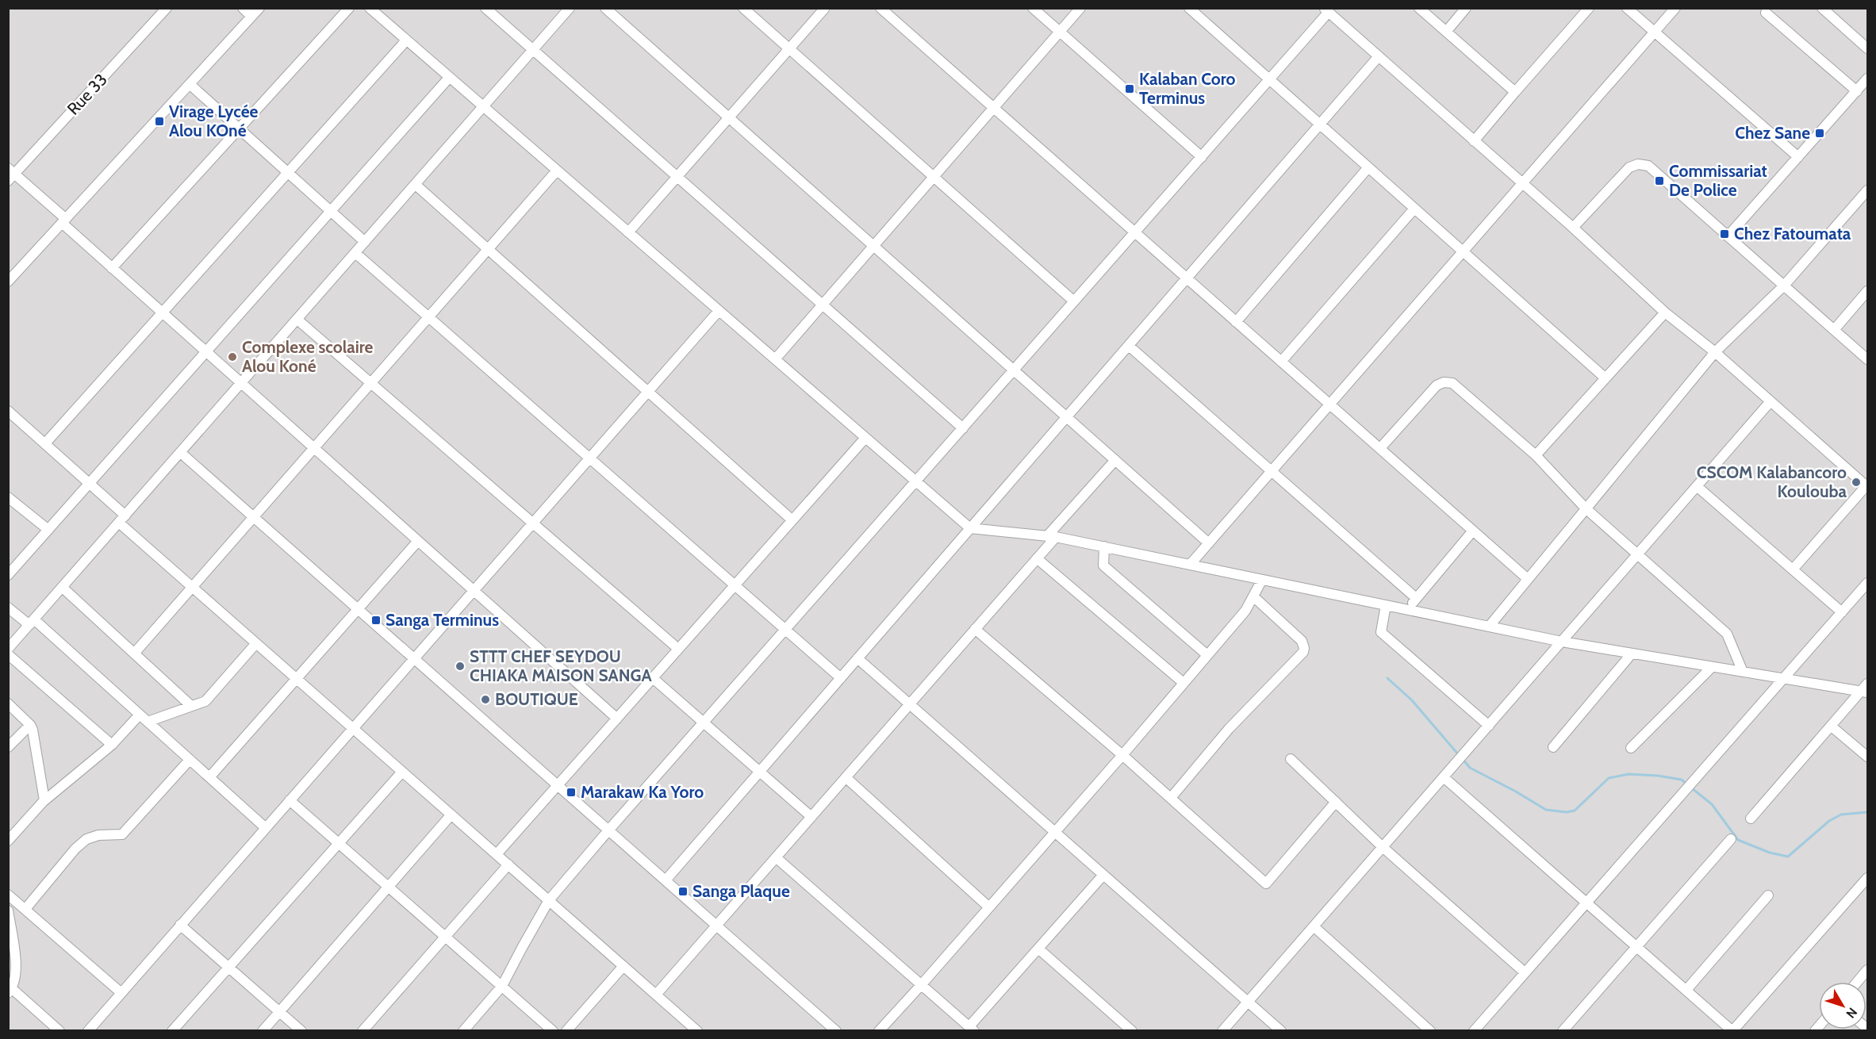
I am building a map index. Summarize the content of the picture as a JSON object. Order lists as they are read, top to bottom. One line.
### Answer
{"streets":{"street":["Rue 33"]},"places":{"transit":["Kalaban Coro Terminus","Virage Lycée Alou KOné","Chez Sane","Commissariat De Police","Chez Fatoumata","Sanga Terminus","Marakaw Ka Yoro","Sanga Plaque"],"other":["Complexe scolaire Alou Koné","CSCOM Kalabancoro Koulouba","STTT CHEF SEYDOU CHIAKA MAISON SANGA","BOUTIQUE"]},"north":"bottom right"}
